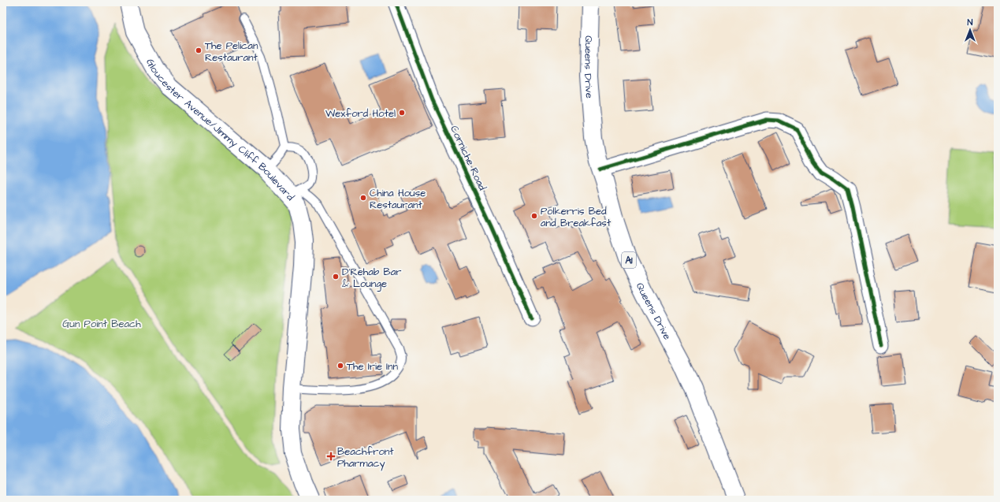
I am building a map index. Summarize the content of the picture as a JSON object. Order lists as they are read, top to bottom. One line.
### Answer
{"streets":{"main road":["Queens Drive","Gloucester Avenue/Jimmy Cliff Boulevard","A1"],"street":["Corniche Road"]},"parks":["Gun Point Beach"],"places":{"other":["The Pelican Restaurant","Wexford Hotel","China House Restaurant","Polkerris Bed and Breakfast","D'Rehab Bar & Lounge","The Irie Inn"],"health":["Beachfront Pharmacy"]},"north":"top"}
